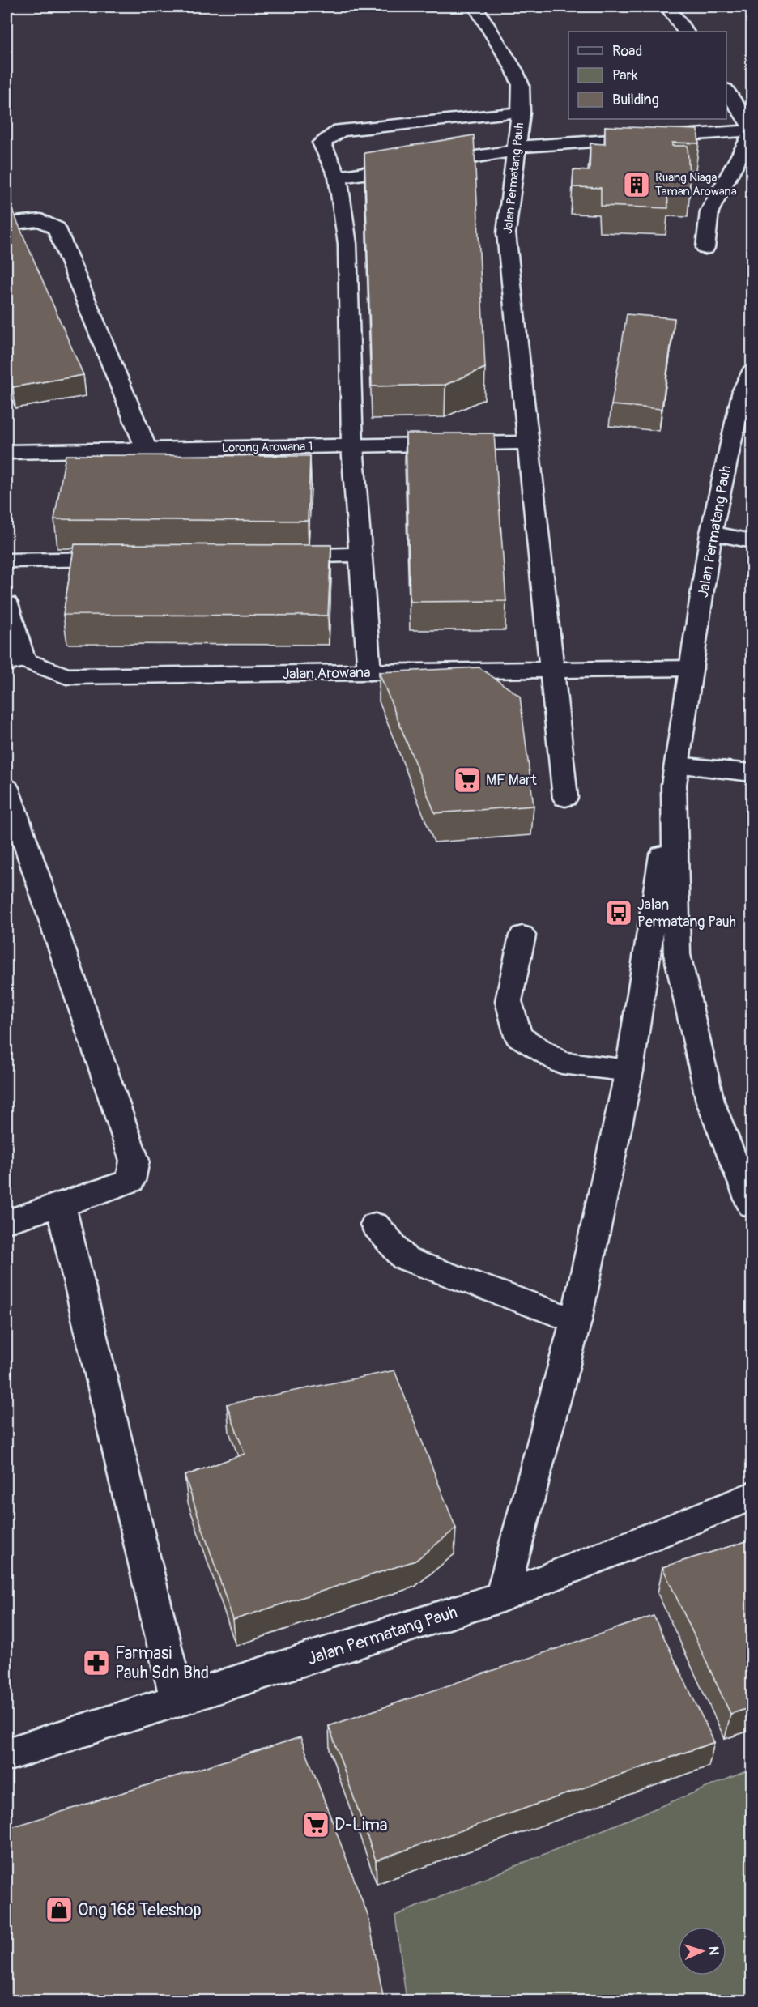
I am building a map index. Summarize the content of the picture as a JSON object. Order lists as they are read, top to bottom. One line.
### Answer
{"streets":{"street":["Jalan Permatang Pauh","Lorong Arowana 1","Jalan Arowana"]},"crossings":[["Jalan Permatang Pauh","Lorong Arowana 1"],["Jalan Permatang Pauh","Jalan Arowana"]],"places":{"building":["Ruang Niaga Taman Arowana"],"supermarket":["MF Mart","D-Lima"],"bus stop":["Jalan Permatang Pauh"],"pharmacy":["Farmasi Pauh Sdn Bhd"],"shop":["Ong 168 Teleshop"]},"legend":["Road","Park","Building"],"north":"right"}
